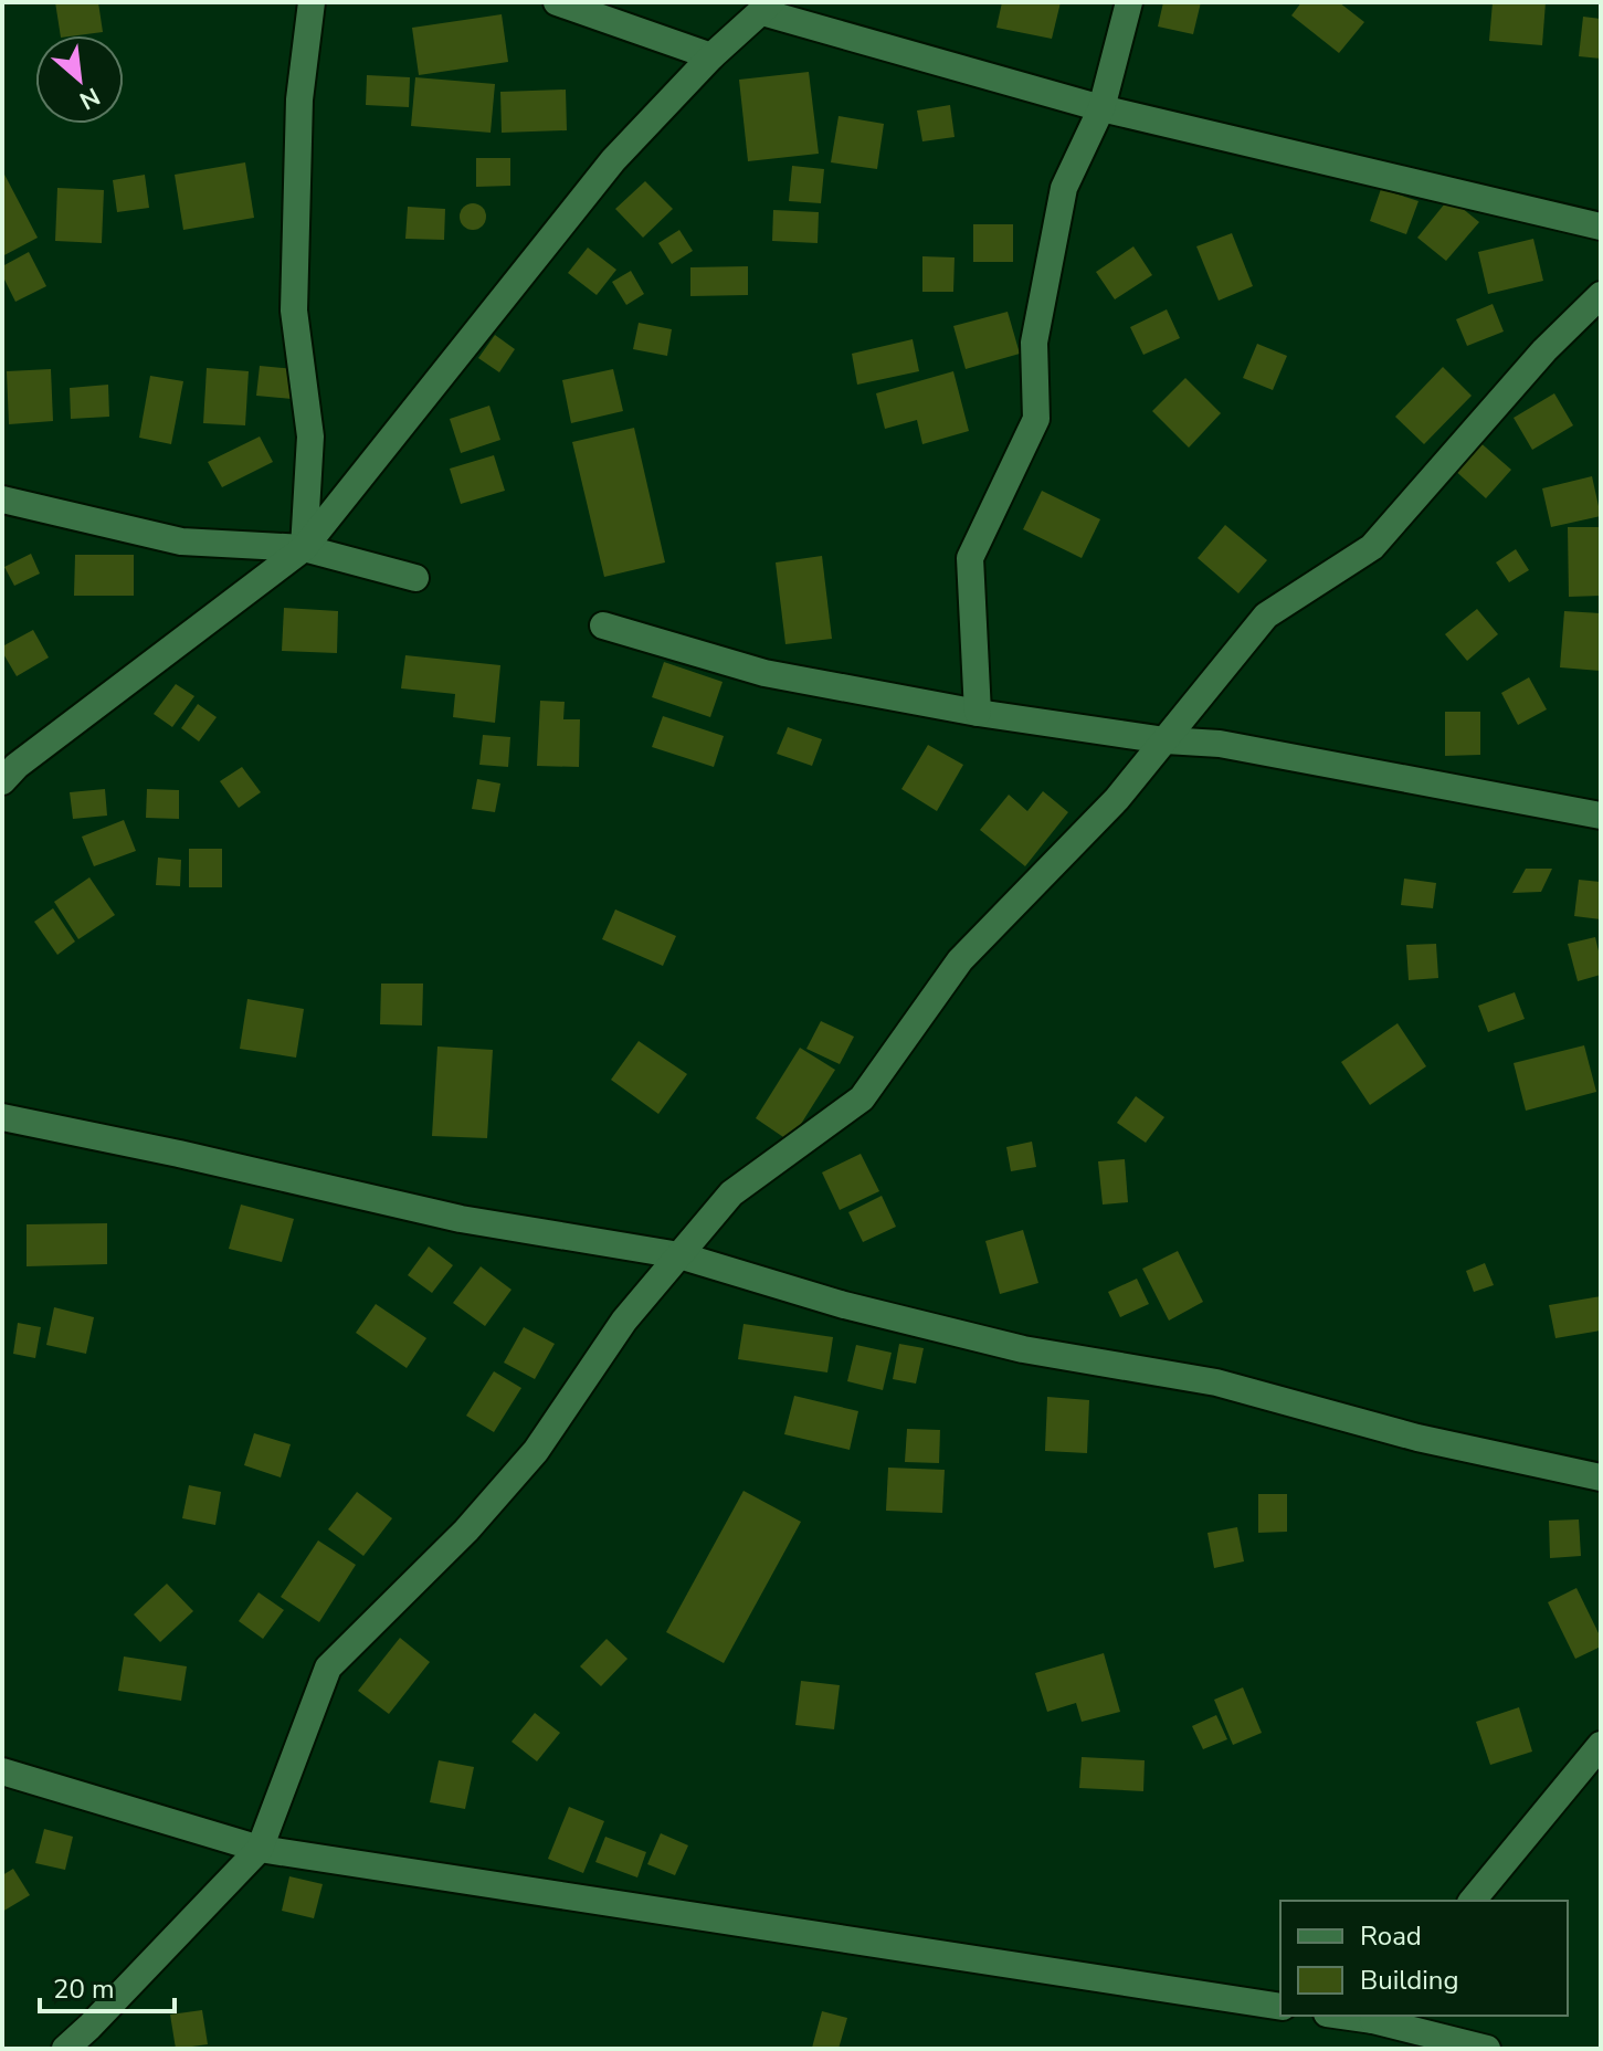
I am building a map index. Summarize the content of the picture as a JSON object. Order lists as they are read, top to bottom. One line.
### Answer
{"legend":["Road","Building"],"scale_bar":"20 m","north":"bottom right"}
